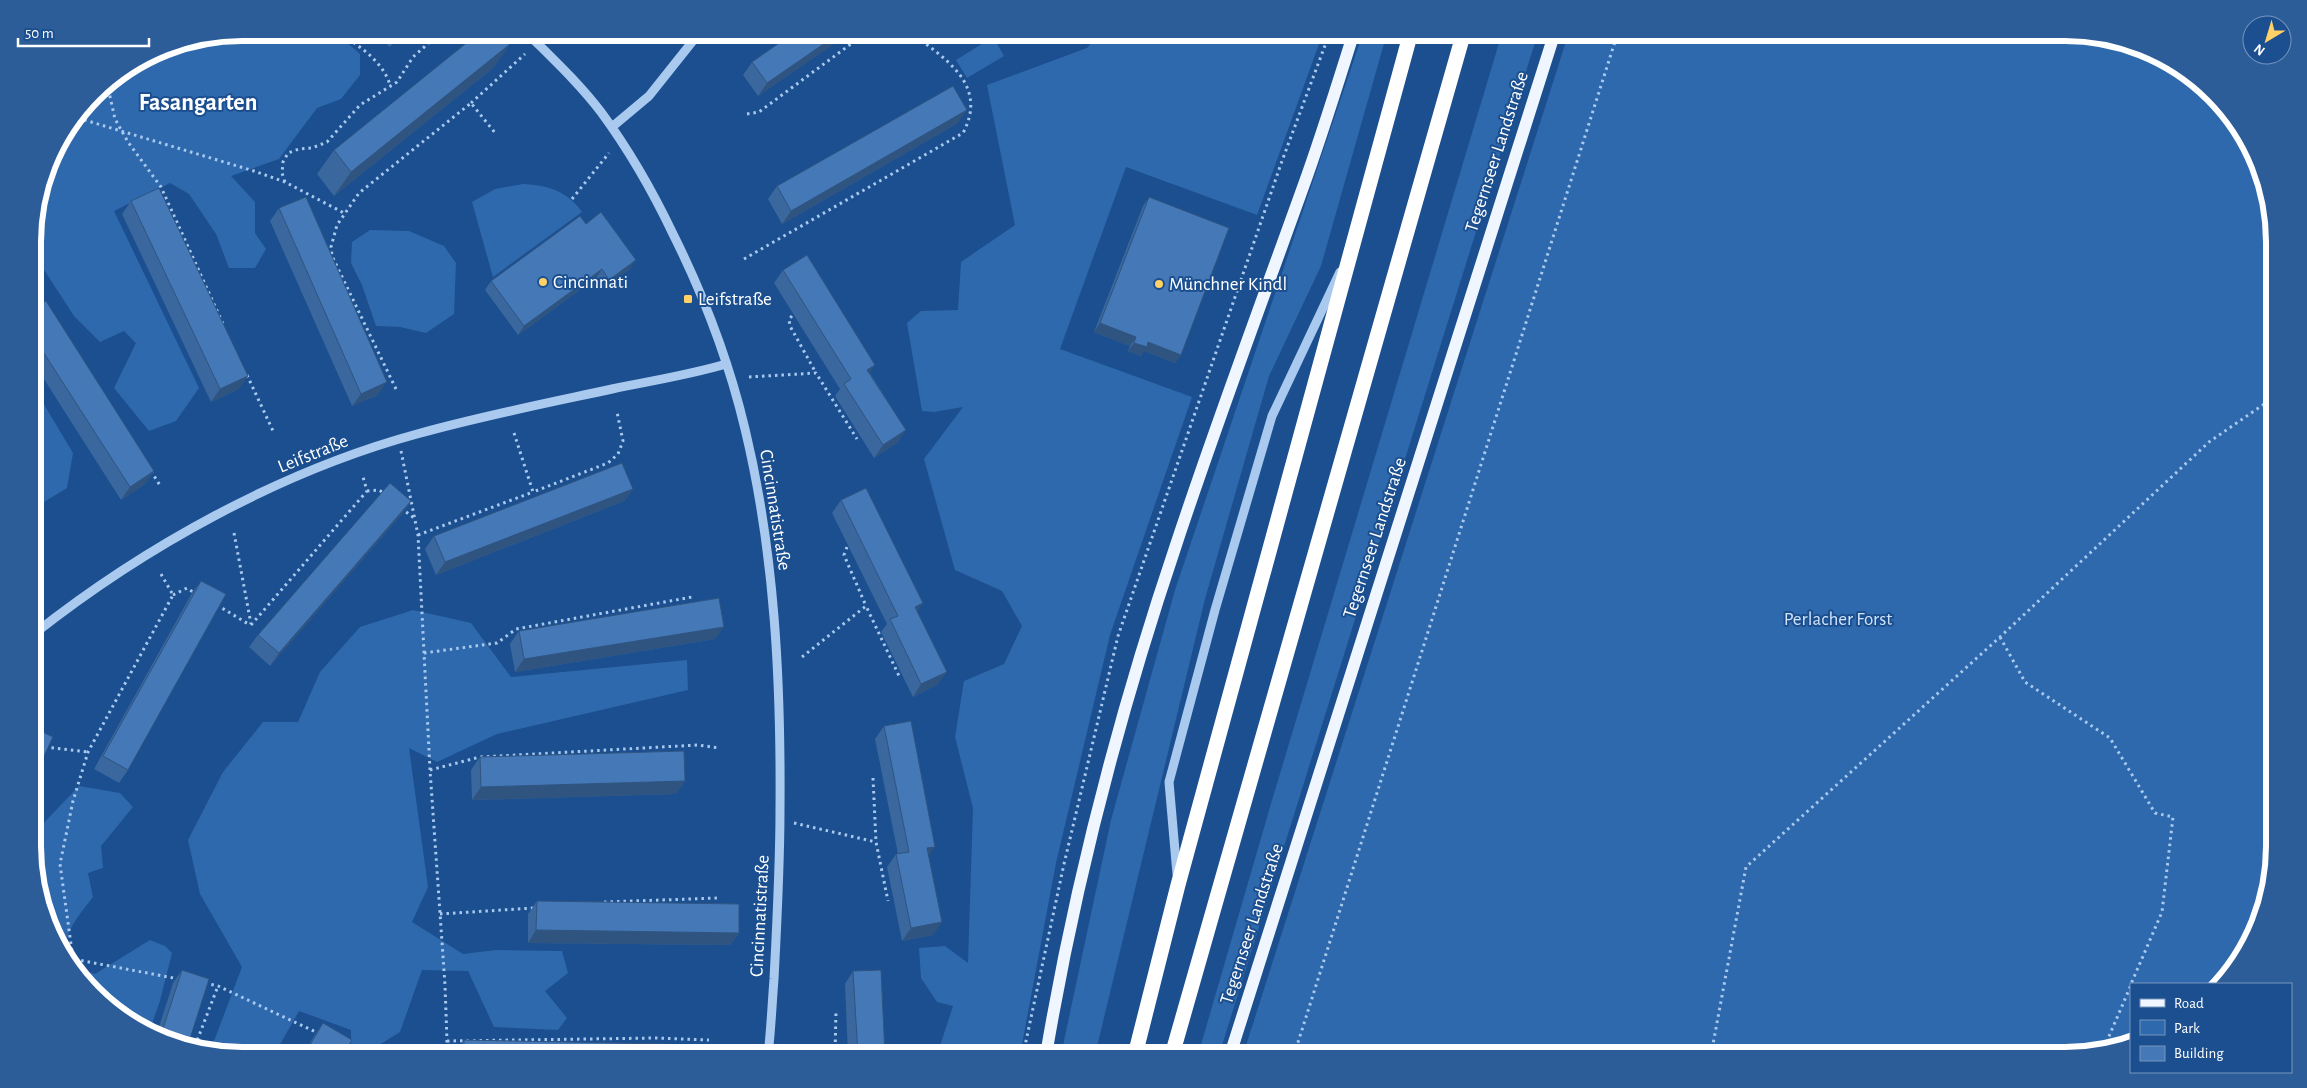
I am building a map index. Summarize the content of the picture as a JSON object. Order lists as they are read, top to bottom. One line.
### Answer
{"streets":{"main road":["Tegernseer Landstraße"],"street":["Leifstraße","Cincinnatistraße"]},"crossings":[["Leifstraße","Cincinnatistraße"]],"districts":["Fasangarten"],"parks":["Perlacher Forst"],"places":{"other":["Cincinnati","Münchner Kindl"],"transit":["Leifstraße"]},"legend":["Road","Park","Building"],"scale_bar":"50 m","north":"bottom left"}
